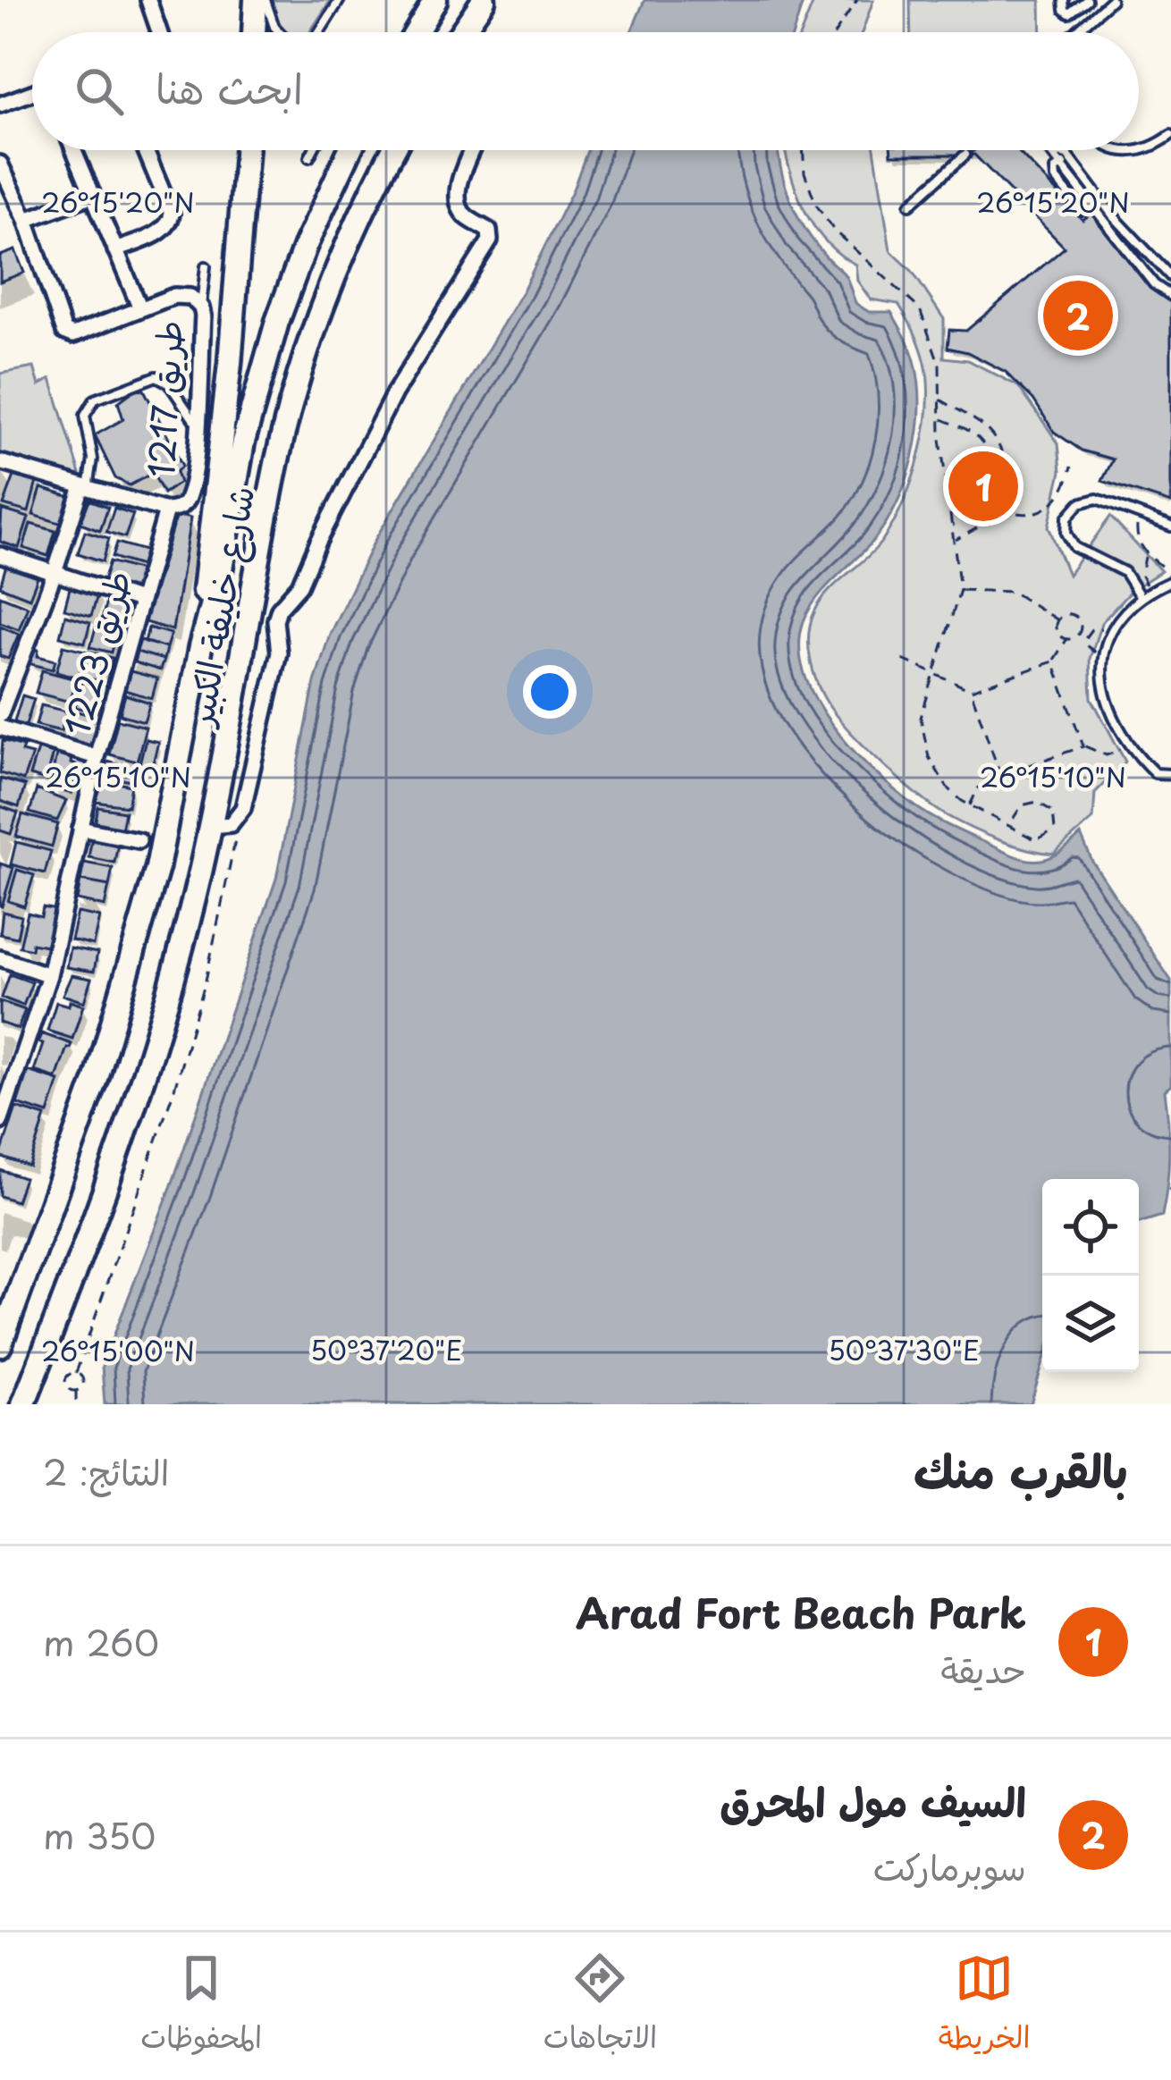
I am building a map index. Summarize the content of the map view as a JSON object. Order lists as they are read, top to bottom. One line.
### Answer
{"streets":{"main road":["شارع خليفة الكبير"],"street":["طريق 1217","طريق 1223"]},"crossings":[["طريق 1217","طريق 1223"]],"page":{"search":"ابحث هنا","pins":["2","1"],"heading":["بالقرب منك","النتائج: 2"],"list":[{"mark":"1","name":"Arad Fort Beach Park","note":"حديقة","value":"260 m"},{"mark":"2","name":"السيف مول المحرق","note":"سوبرماركت","value":"350 m"}],"nav":["الخريطة","الاتجاهات","المحفوظات"]},"coordinates":["26°15'20\"N","26°15'10\"N","50°37'20\"E","50°37'30\"E","26°15'00\"N"]}
